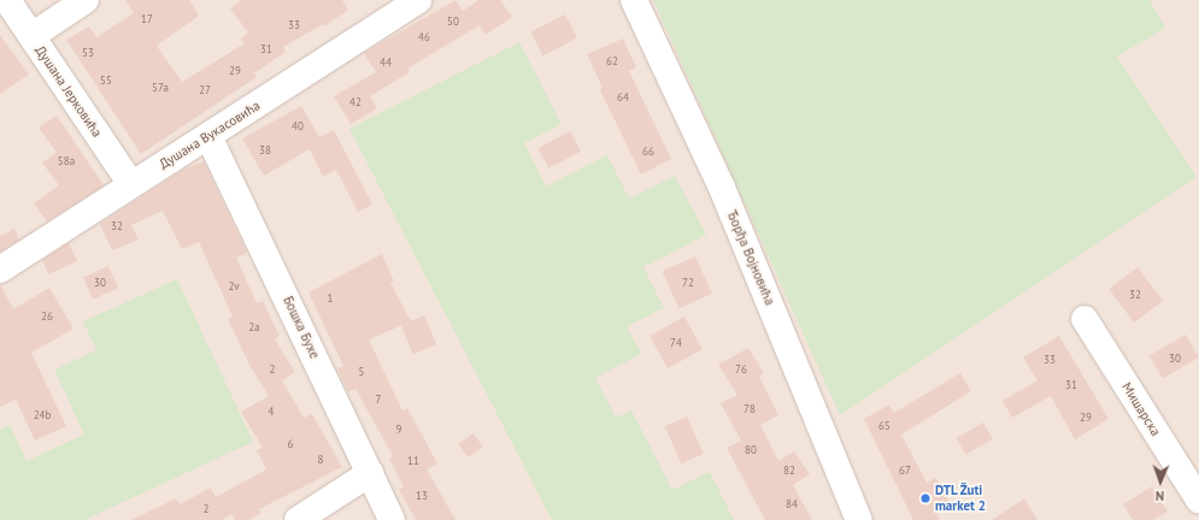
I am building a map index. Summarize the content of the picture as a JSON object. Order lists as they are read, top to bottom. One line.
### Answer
{"streets":{"street":["Душана Јерковића","Душана Вукасовића","Ђорђа Војновића","Бошка Бухе","Мишарска"]},"crossings":[["Душана Јерковића","Душана Вукасовића"],["Душана Вукасовића","Бошка Бухе"]],"places":["DTL Žuti market 2"],"house_numbers":["17","50","33","46","31","53","62","44","29","55","57a","27","64","42","40","38","66","58a","32","30","72","2v","32","1","26","2a","74","30","33","2","76","5","31","7","78","4","24b","29","65","9","6","80","8","11","82","67","13","84","2"],"north":"bottom"}
